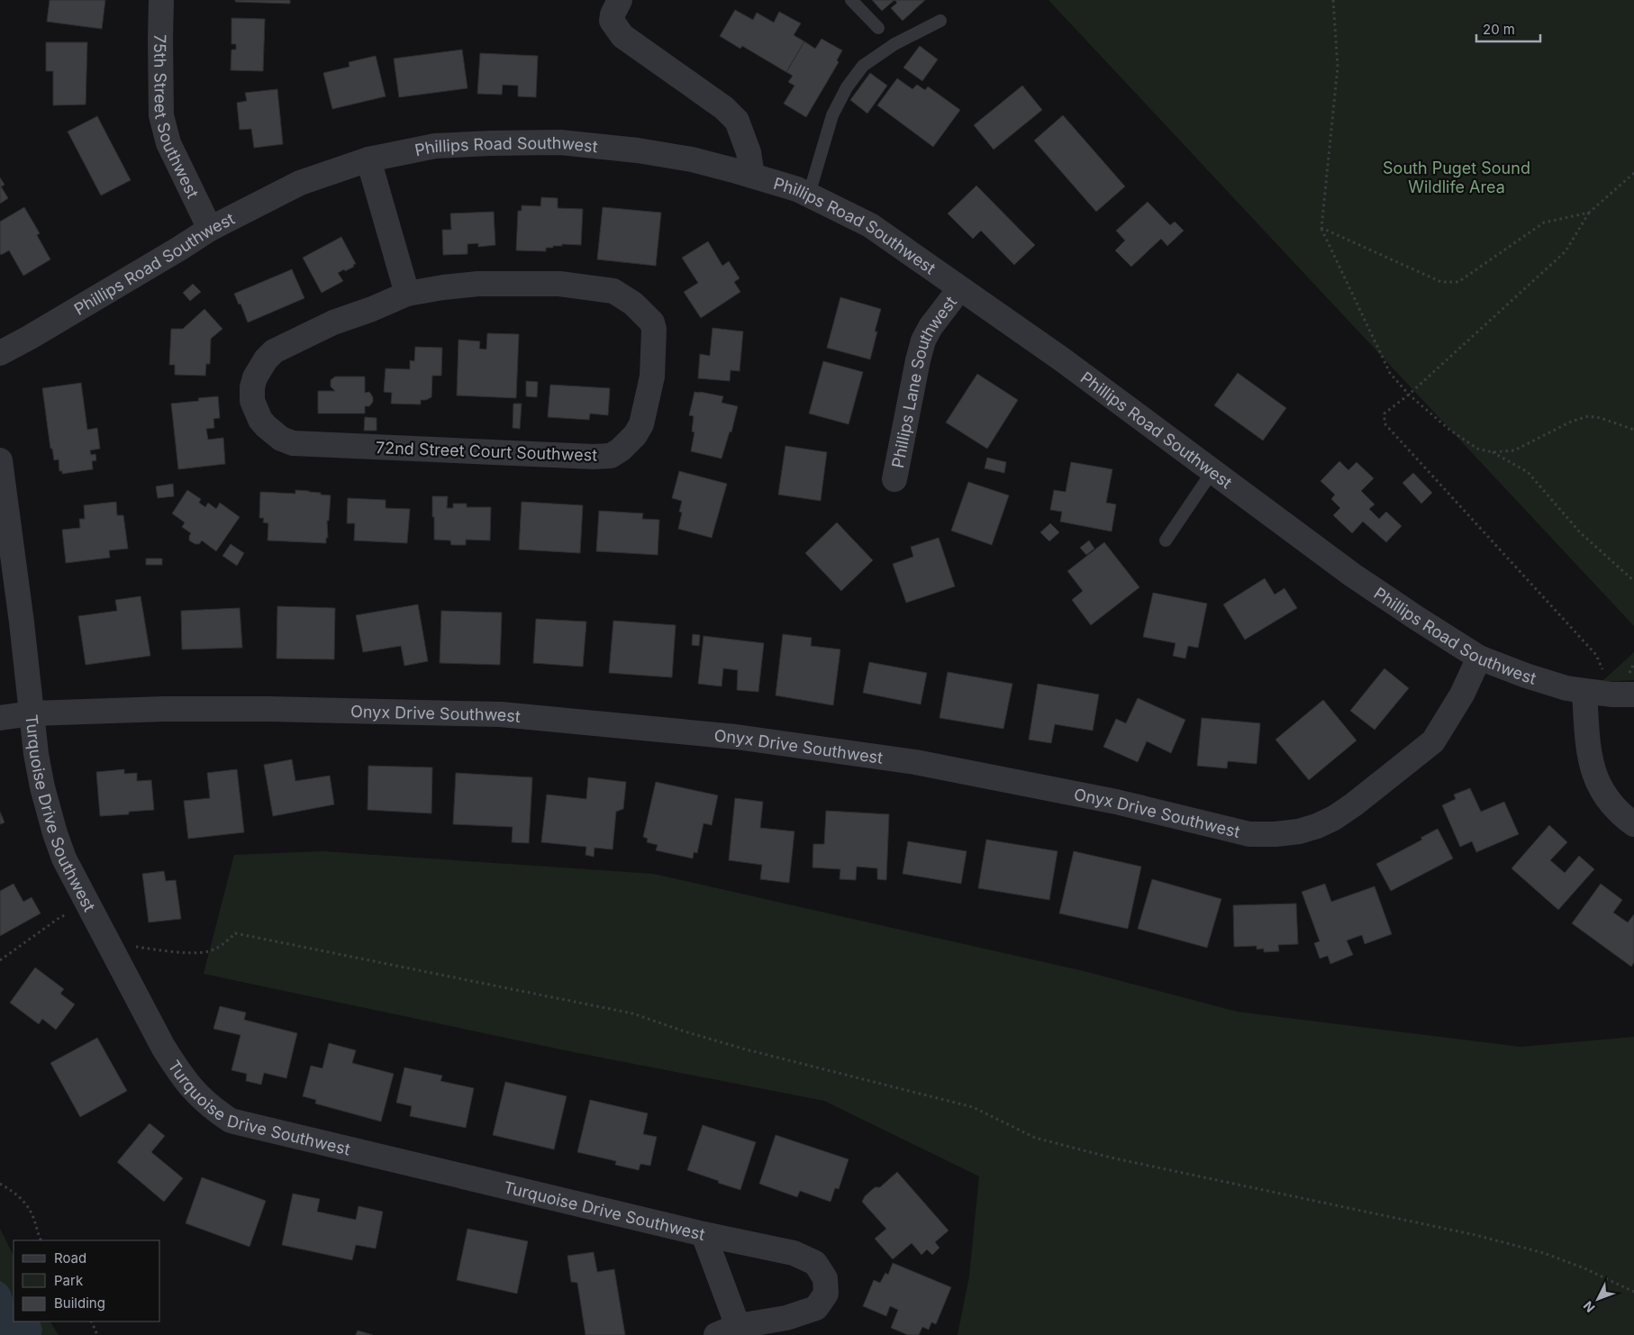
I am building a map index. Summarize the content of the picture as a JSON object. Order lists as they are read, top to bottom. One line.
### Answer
{"streets":{"street":["75th Street Southwest","Phillips Road Southwest","Phillips Lane Southwest","72nd Street Court Southwest","Onyx Drive Southwest","Turquoise Drive Southwest"]},"crossings":[["75th Street Southwest","Phillips Road Southwest"],["Phillips Road Southwest","Phillips Lane Southwest"],["Phillips Road Southwest","Onyx Drive Southwest"],["Onyx Drive Southwest","Turquoise Drive Southwest"]],"parks":["South Puget Sound Wildlife Area"],"legend":["Road","Park","Building"],"scale_bar":"20 m","north":"bottom left"}
